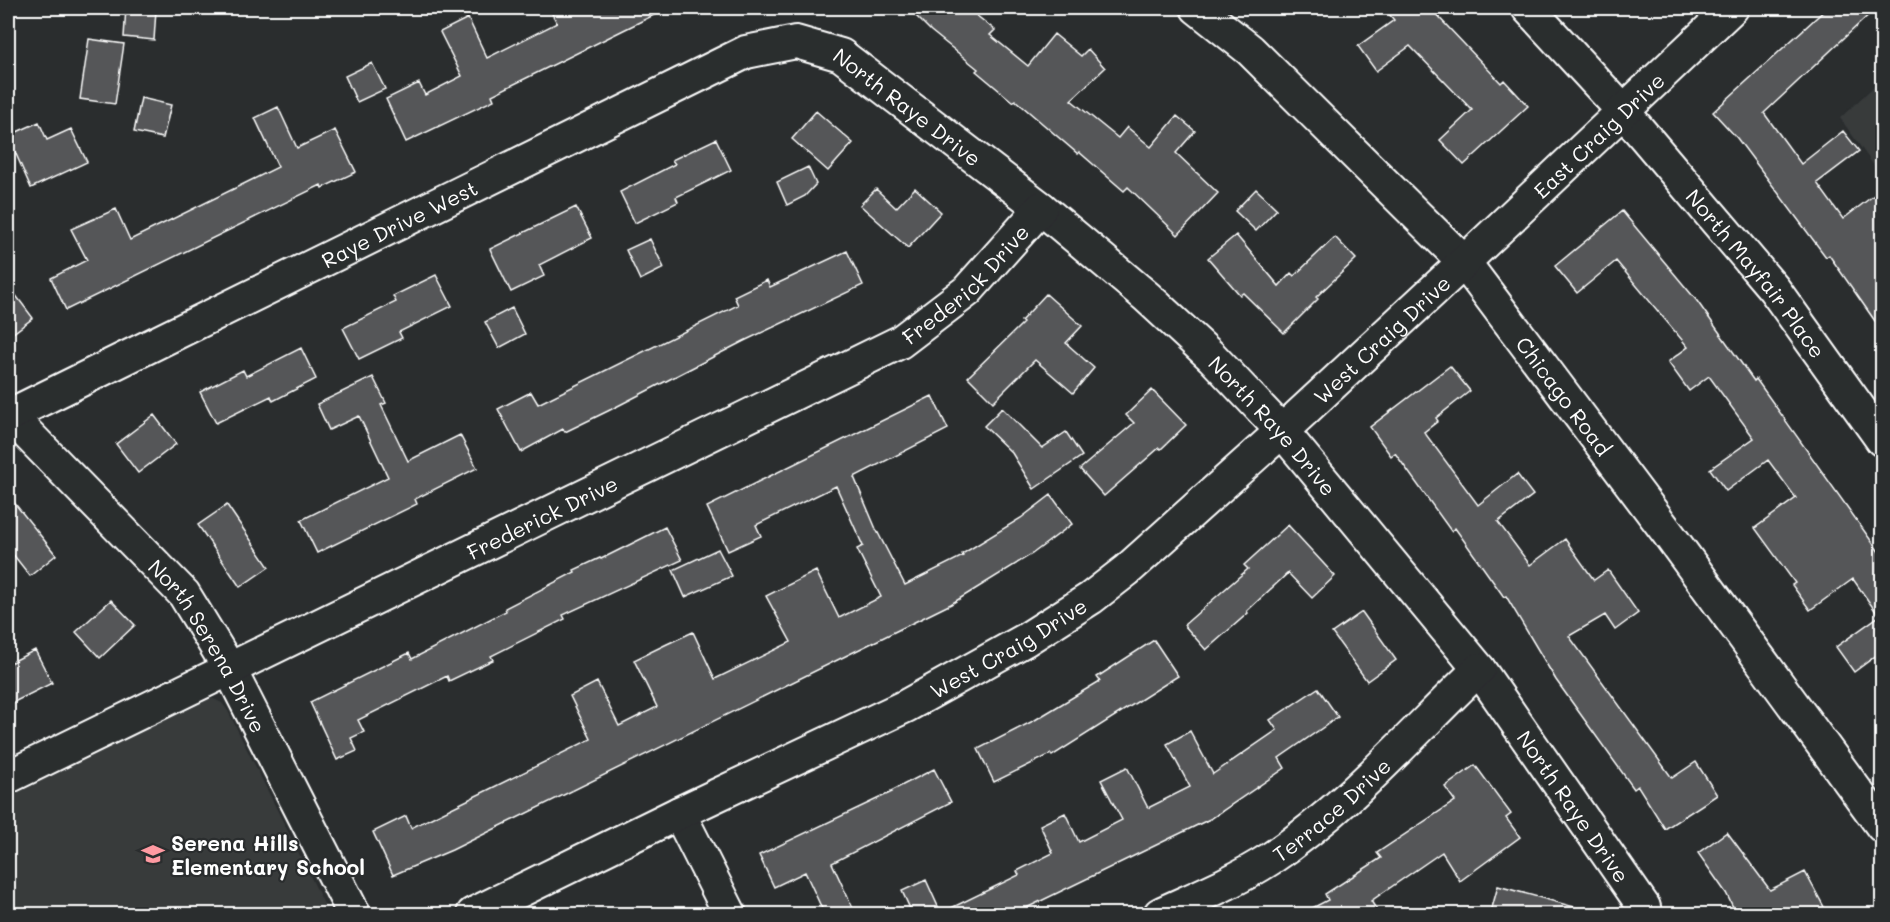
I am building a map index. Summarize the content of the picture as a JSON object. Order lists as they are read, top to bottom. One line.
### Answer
{"streets":{"street":["North Raye Drive","East Craig Drive","Raye Drive West","North Mayfair Place","Frederick Drive","West Craig Drive","Chicago Road","North Serena Drive","Terrace Drive"]},"crossings":[["North Raye Drive","Raye Drive West"],["North Raye Drive","Frederick Drive"],["North Raye Drive","West Craig Drive"],["North Raye Drive","Terrace Drive"],["East Craig Drive","North Mayfair Place"],["East Craig Drive","West Craig Drive"],["East Craig Drive","Chicago Road"],["Raye Drive West","North Serena Drive"],["Frederick Drive","North Serena Drive"],["West Craig Drive","Chicago Road"]],"places":{"school or university":["Serena Hills Elementary School"]}}
